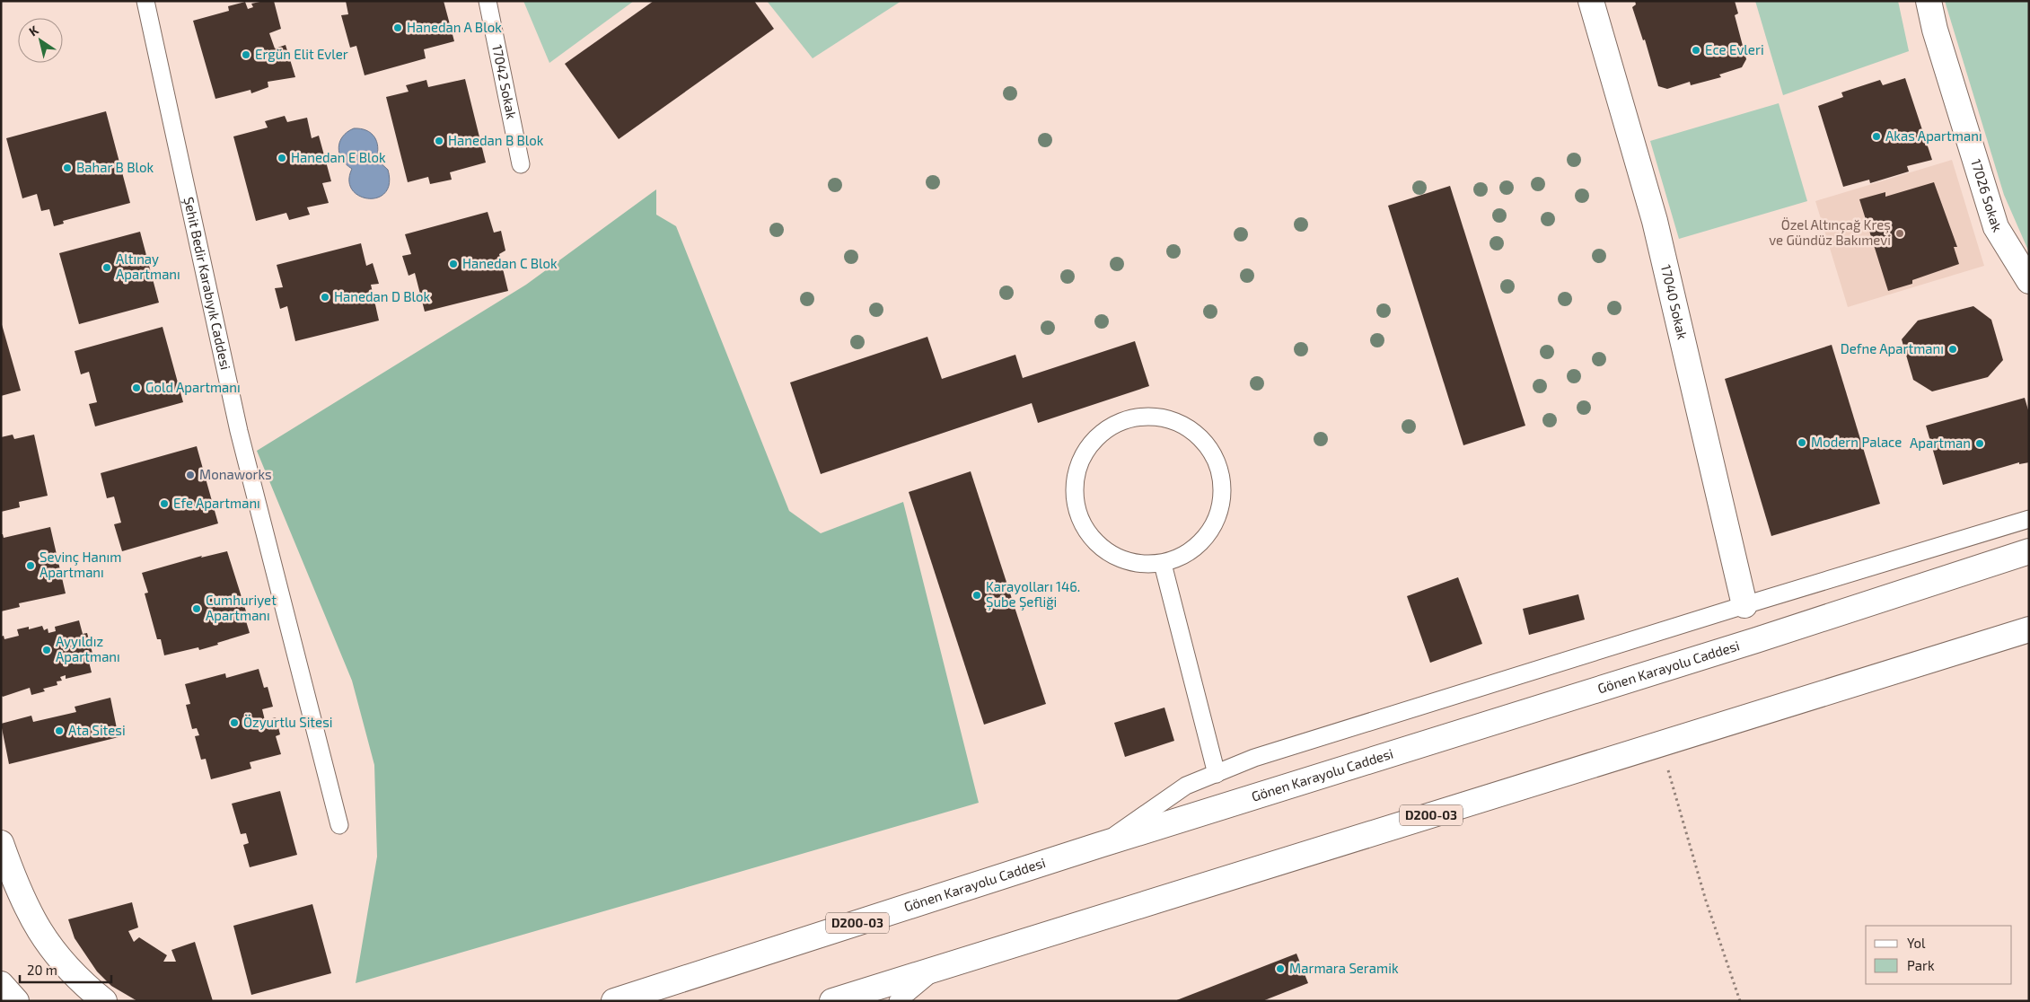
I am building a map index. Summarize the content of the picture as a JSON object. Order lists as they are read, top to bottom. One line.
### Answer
{"streets":{"main road":["17026 Sokak","17040 Sokak","Gönen Karayolu Caddesi","D200-03"],"lane":["17042 Sokak","Şehit Bedir Karabıyık Caddesi"]},"places":["Hanedan A Blok","Ece Evleri","Ergün Elit Evler","Akas Apartmanı","Hanedan B Blok","Hanedan E Blok","Bahar B Blok","Özel Altınçağ Kreş ve Gündüz Bakımevi","Hanedan C Blok","Altınay Apartmanı","Hanedan D Blok","Defne Apartmanı","Gold Apartmanı","Modern Palace","Apartman","Monaworks","Efe Apartmanı","Sevinç Hanım Apartmanı","Karayolları 146. Şube Şefliği","Cumhuriyet Apartmanı","Ayyıldız Apartmanı","Özyurtlu Sitesi","Ata Sitesi","Marmara Seramik"],"legend":["Yol","Park"],"scale_bar":"20 m","north":"top left"}
